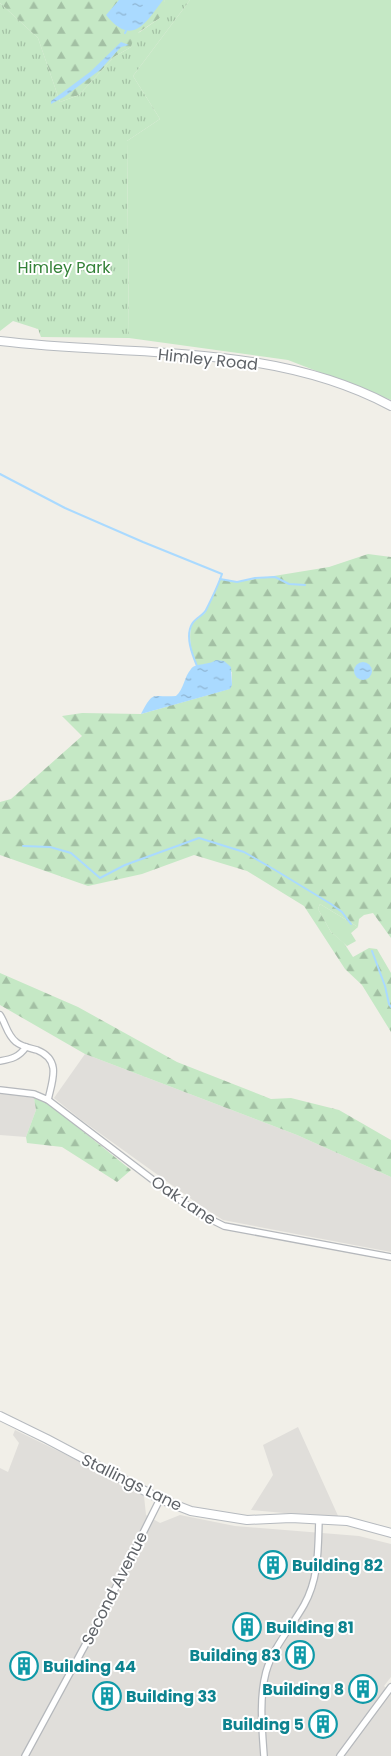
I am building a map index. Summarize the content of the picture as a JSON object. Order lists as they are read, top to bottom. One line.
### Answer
{"streets":{"main road":["Himley Road","Stallings Lane"],"street":["Oak Lane","Second Avenue"]},"crossings":[["Stallings Lane","Second Avenue"]],"parks":["Himley Park"],"places":{"building":["Building 82","Building 81","Building 83","Building 44","Building 8","Building 33","Building 5"]}}
